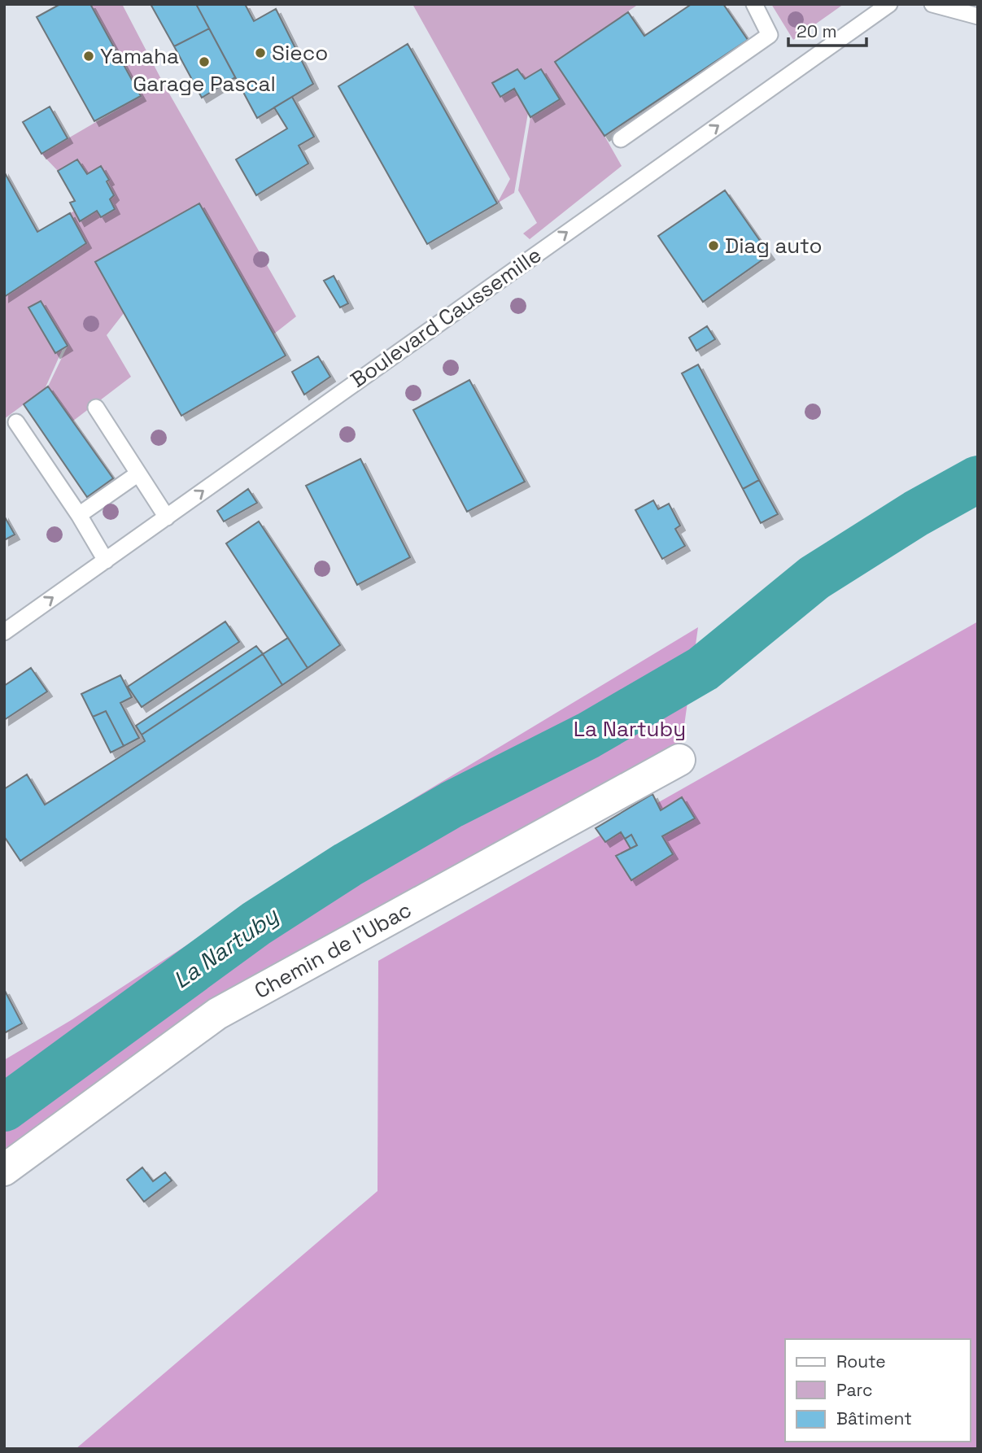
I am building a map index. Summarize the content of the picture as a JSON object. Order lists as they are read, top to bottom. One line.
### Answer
{"streets":{"street":["Chemin de l'Ubac"],"lane":["Boulevard Caussemille"]},"one_way":["Boulevard Caussemille"],"water":["La Nartuby"],"parks":["La Nartuby"],"places":["Sieco","Yamaha","Garage Pascal","Diag auto"],"legend":["Route","Parc","Bâtiment"],"scale_bar":"20 m"}
